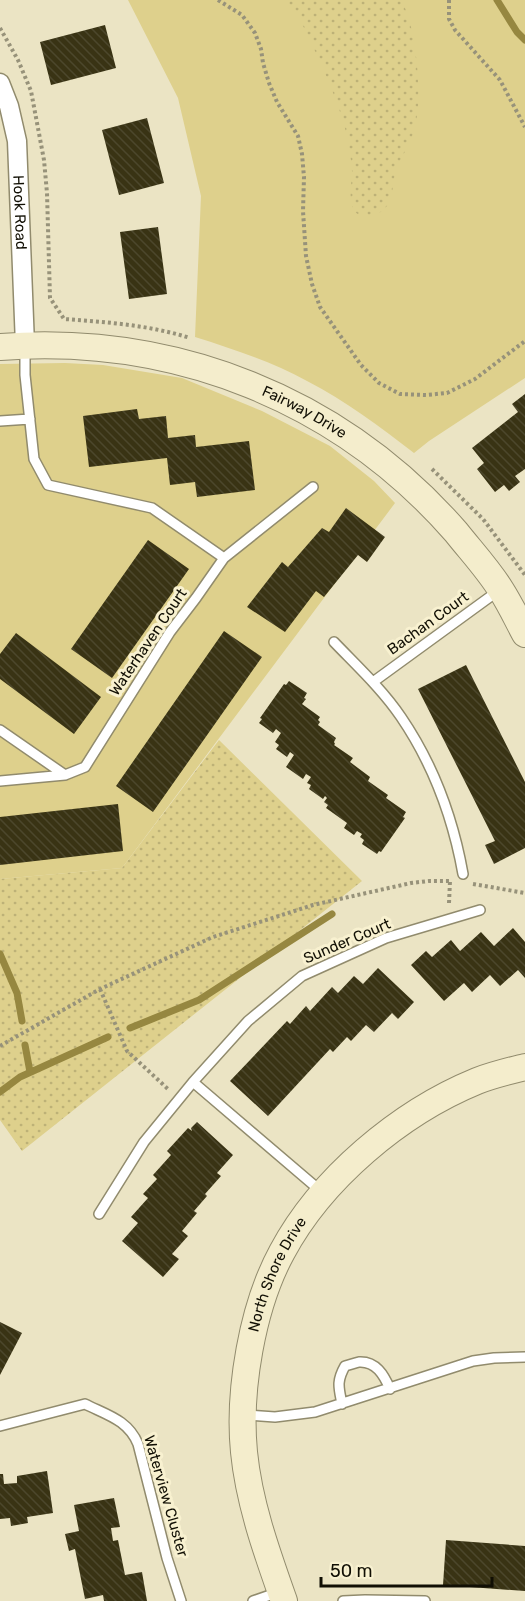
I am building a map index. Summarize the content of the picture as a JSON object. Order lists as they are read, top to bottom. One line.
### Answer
{"streets":{"street":["Hook Road","Fairway Drive","North Shore Drive"],"lane":["Bachan Court","Waterhaven Court","Sunder Court","Waterview Cluster"]},"crossings":[["Hook Road","Fairway Drive"],["Fairway Drive","Bachan Court"]],"scale_bar":"50 m"}
